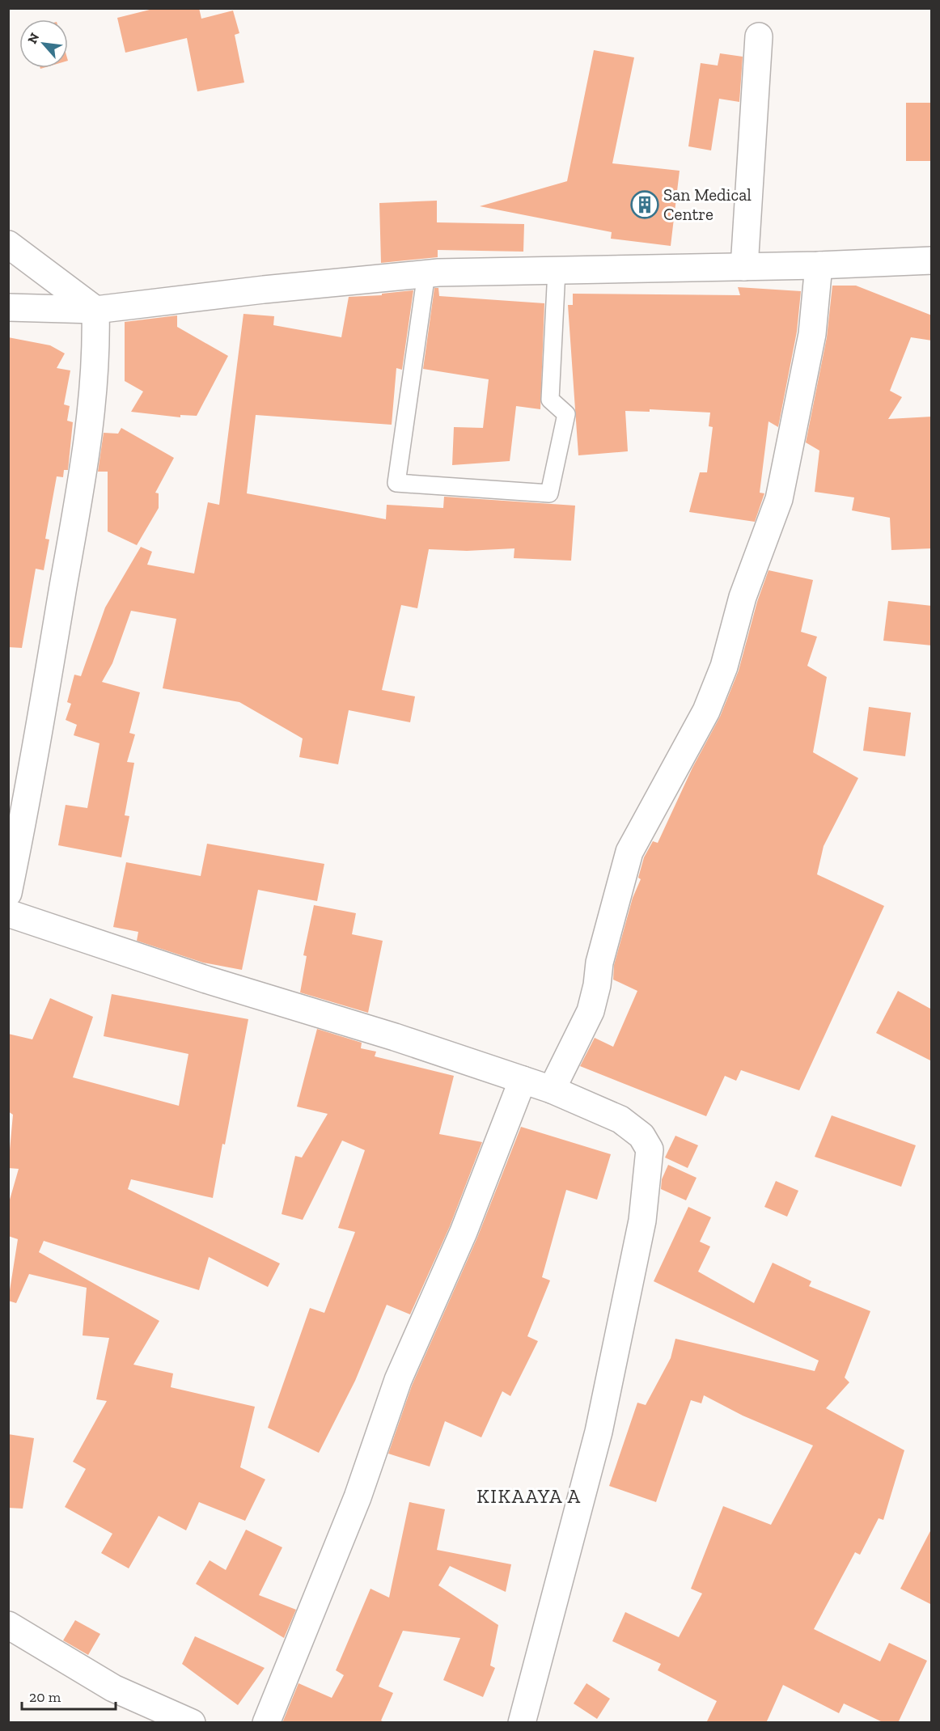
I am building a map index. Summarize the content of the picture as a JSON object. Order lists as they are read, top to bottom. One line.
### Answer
{"districts":["KIKAAYA A"],"places":{"building":["San Medical Centre"]},"scale_bar":"20 m","north":"top left"}
